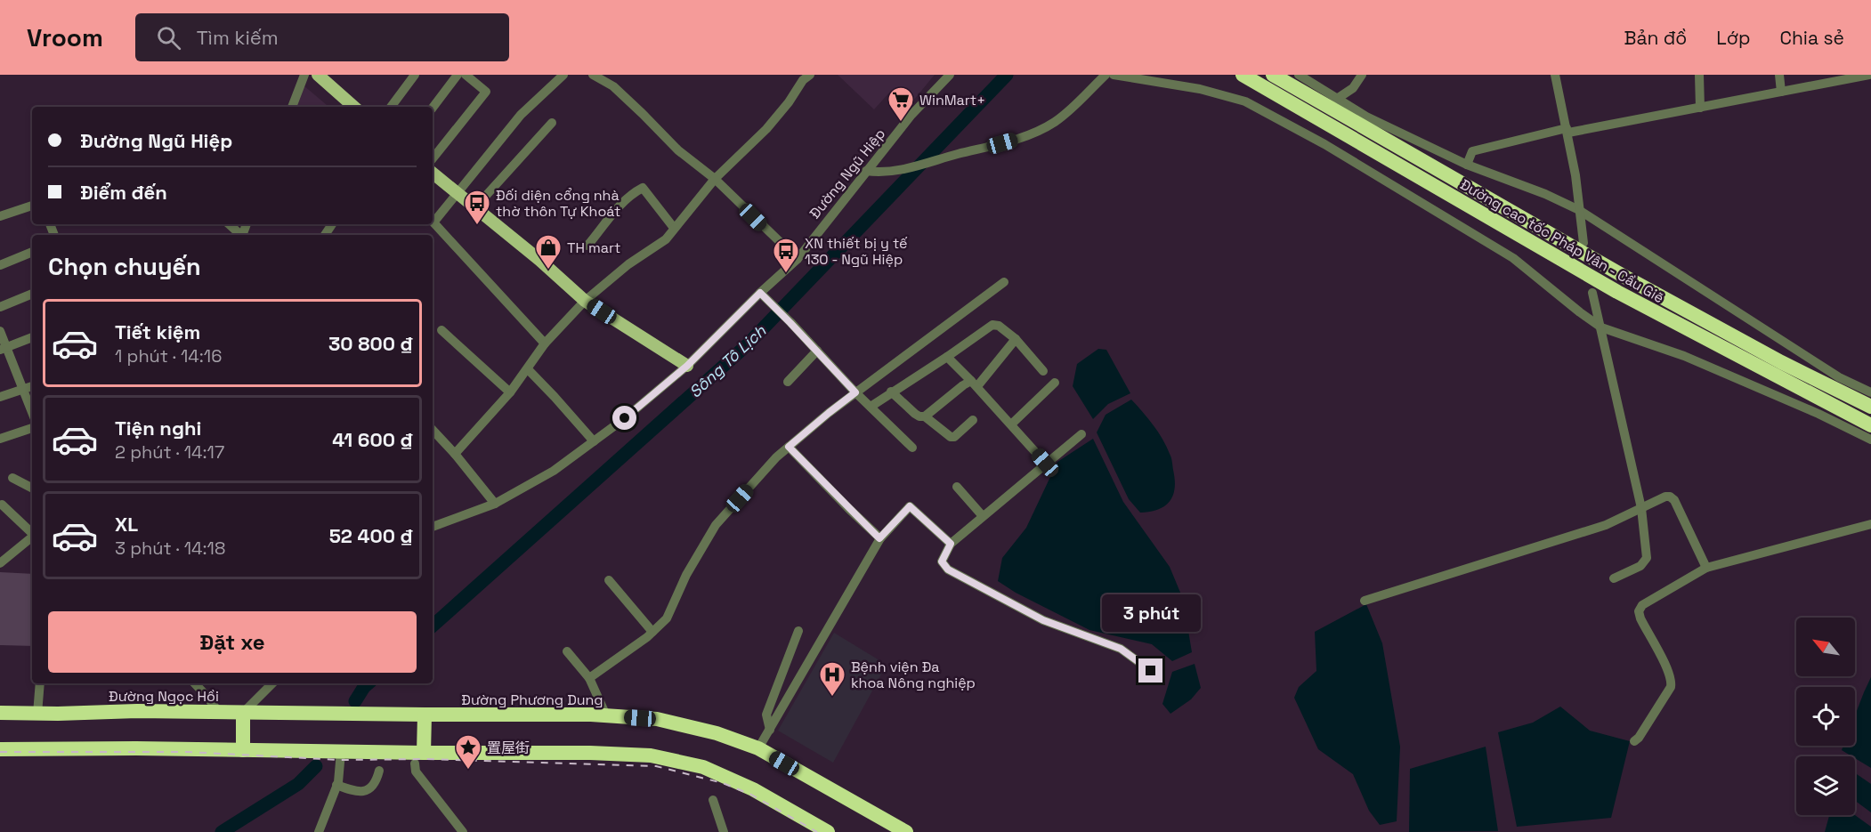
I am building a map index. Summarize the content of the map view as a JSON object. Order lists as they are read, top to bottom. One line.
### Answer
{"streets":{"highway":["Đường cao tốc Pháp Vân - Cầu Giẽ","Đường Ngọc Hồi","Đường Phương Dung"],"street":["Đường Ngũ Hiệp"]},"crossings":[["Đường Ngọc Hồi","Đường Phương Dung"]],"water":["Sông Tô Lịch"],"places":{"supermarket":["WinMart+"],"bus stop":["Đối diện cổng nhà thờ thôn Tự Khoát","XN thiết bị y tế 130 - Ngũ Hiệp"],"shop":["TH mart"],"hospital":["Bệnh viện Đa khoa Nông nghiệp"],"place":["置屋街"]},"north":"top left","page":{"header":"Vroom","search":"Tìm kiếm","nav":["Bản đồ","Lớp","Chia sẻ"],"banner":["Đường Ngũ Hiệp","Điểm đến"],"heading":"Chọn chuyến","list":[{"name":"Tiết kiệm","note":"1 phút · 14:16","value":"30 800 ₫"},{"name":"Tiện nghi","note":"2 phút · 14:17","value":"41 600 ₫"},{"name":"XL","note":"3 phút · 14:18","value":"52 400 ₫"}],"bubble":"3 phút","buttons":"Đặt xe"}}
